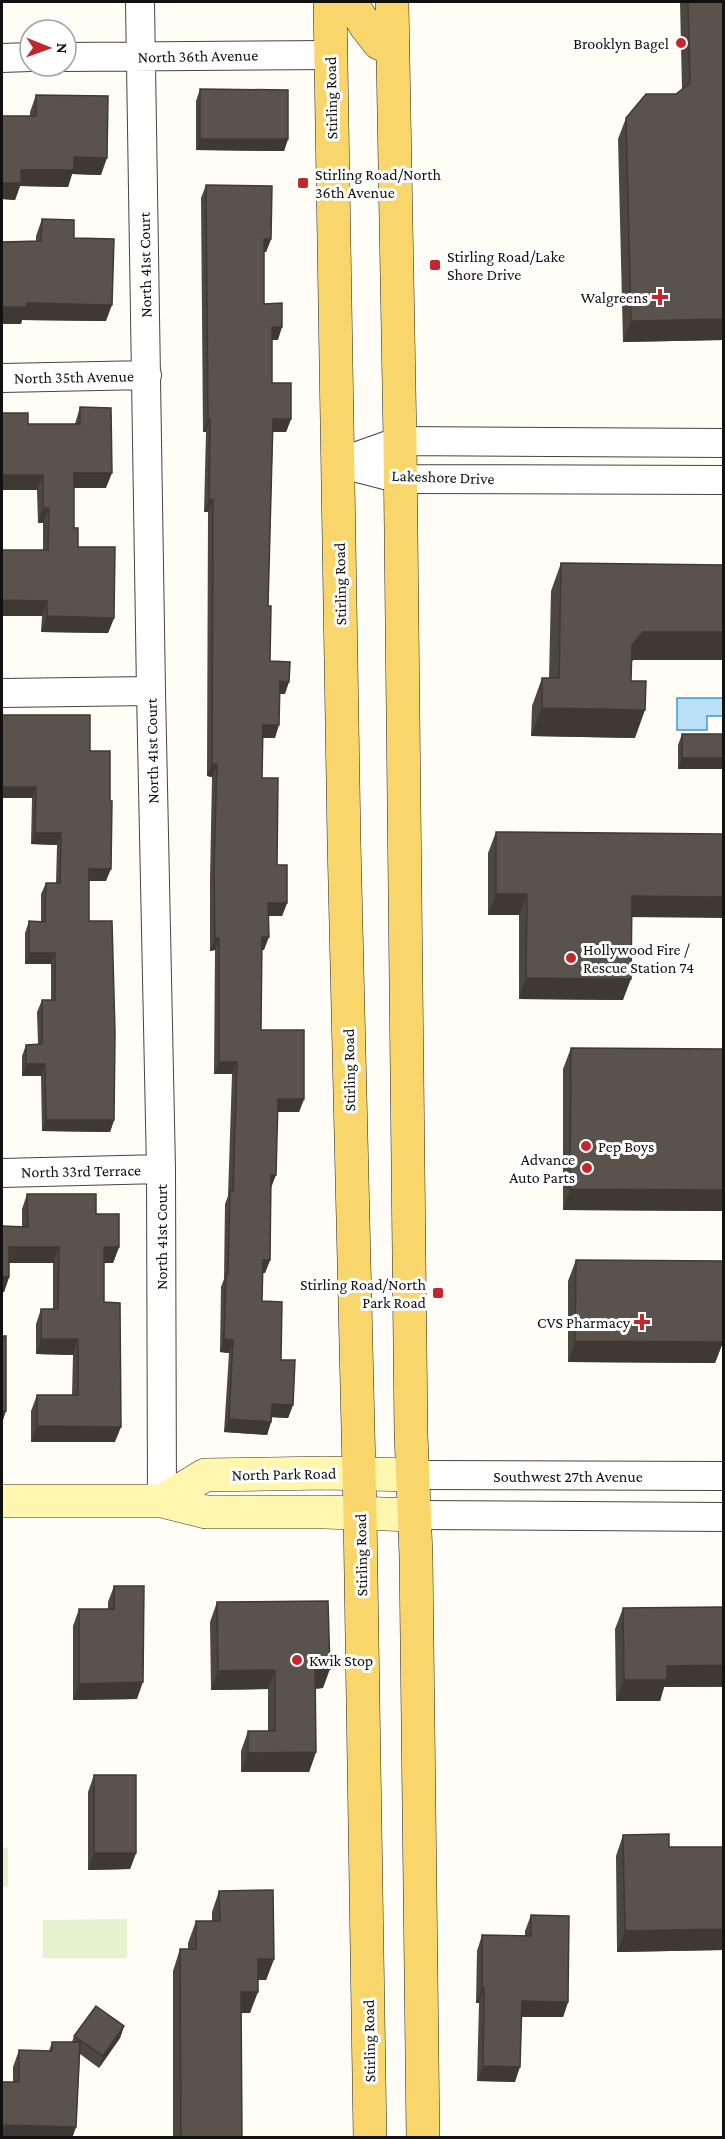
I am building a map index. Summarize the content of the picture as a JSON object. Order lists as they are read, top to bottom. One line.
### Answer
{"streets":{"main road":["Stirling Road"],"street":["North 36th Avenue","North 41st Court","North 35th Avenue","Lakeshore Drive","North 33rd Terrace","North Park Road","Southwest 27th Avenue"]},"crossings":[["North 36th Avenue","Stirling Road"],["North 36th Avenue","North 41st Court"],["Stirling Road","Lakeshore Drive"],["Stirling Road","North Park Road"],["North 41st Court","North 35th Avenue"],["North 41st Court","North 33rd Terrace"],["North 41st Court","North Park Road"],["North Park Road","Southwest 27th Avenue"]],"places":{"other":["Brooklyn Bagel","Hollywood Fire / Rescue Station 74","Pep Boys","Advance Auto Parts","Kwik Stop"],"transit":["Stirling Road/North 36th Avenue","Stirling Road/Lake Shore Drive","Stirling Road/North Park Road"],"health":["Walgreens","CVS Pharmacy"]},"north":"right"}
